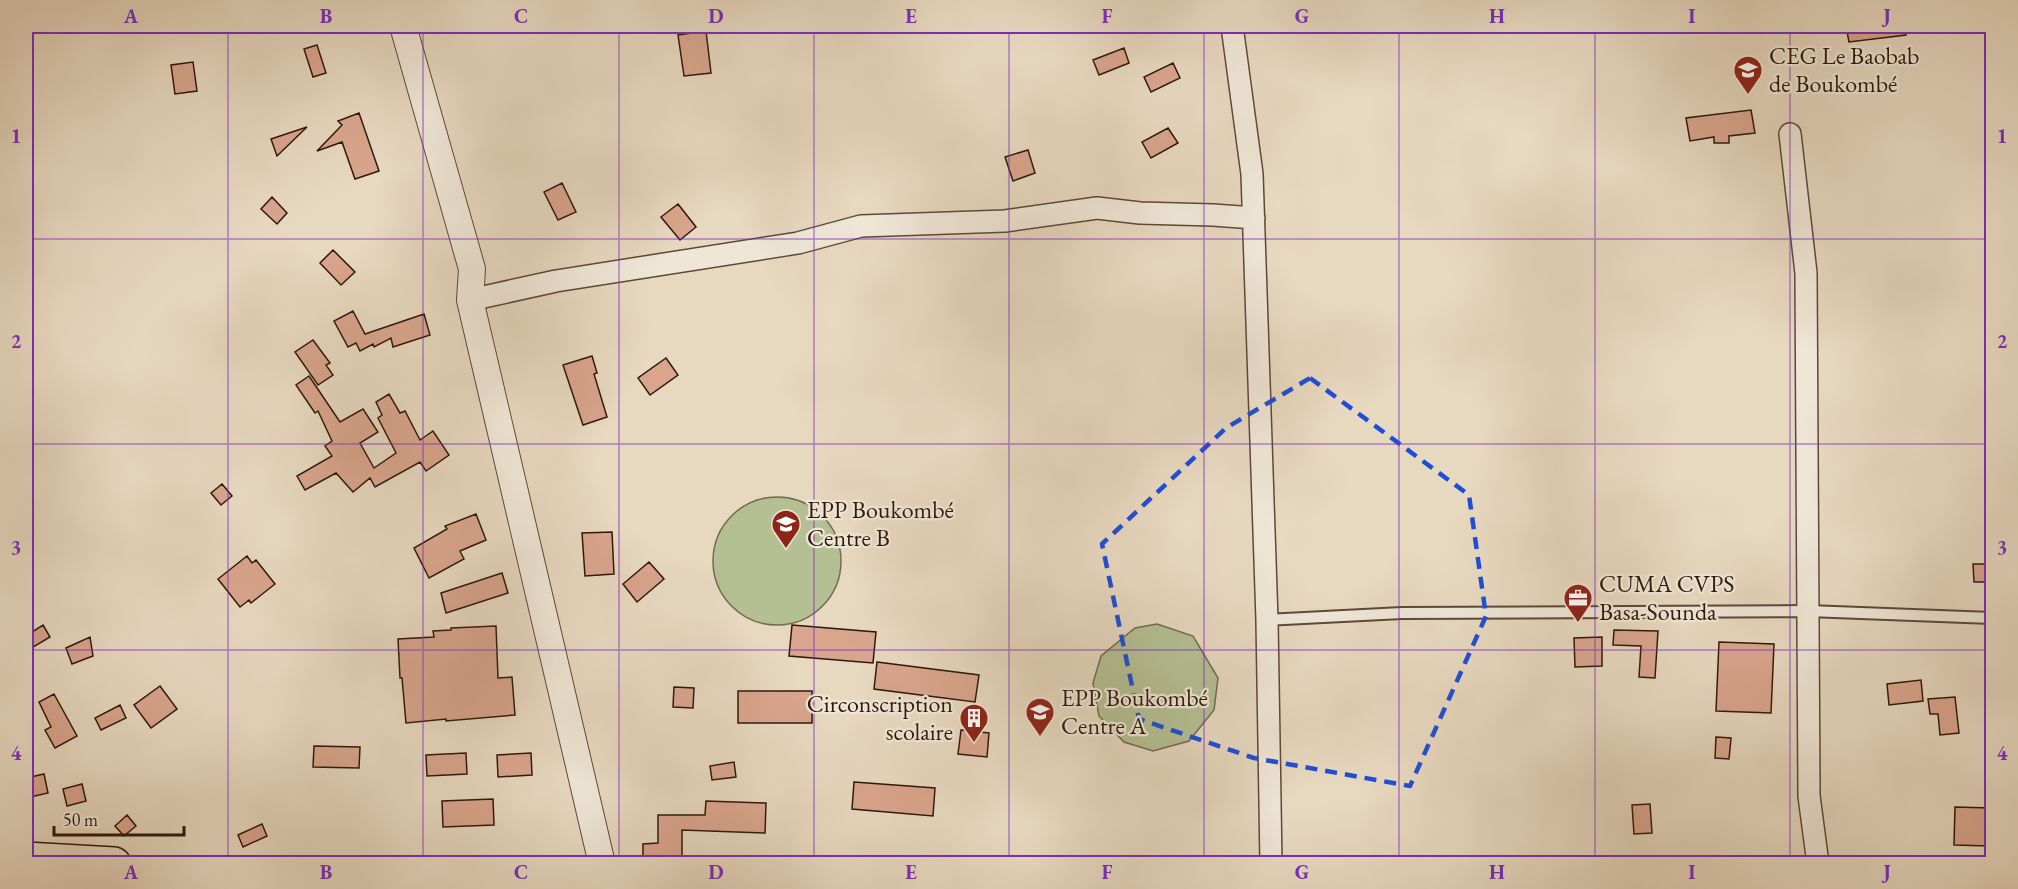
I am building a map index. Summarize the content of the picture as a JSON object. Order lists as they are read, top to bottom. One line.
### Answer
{"places":{"school or university":["CEG Le Baobab de Boukombé","EPP Boukombé Centre B","EPP Boukombé Centre A"],"office":["CUMA CVPS Basa-Sounda"],"building":["Circonscription scolaire"]},"scale_bar":"50 m","grid":{"columns":["A","B","C","D","E","F","G","H","I","J"],"rows":["1","2","3","4"]}}
